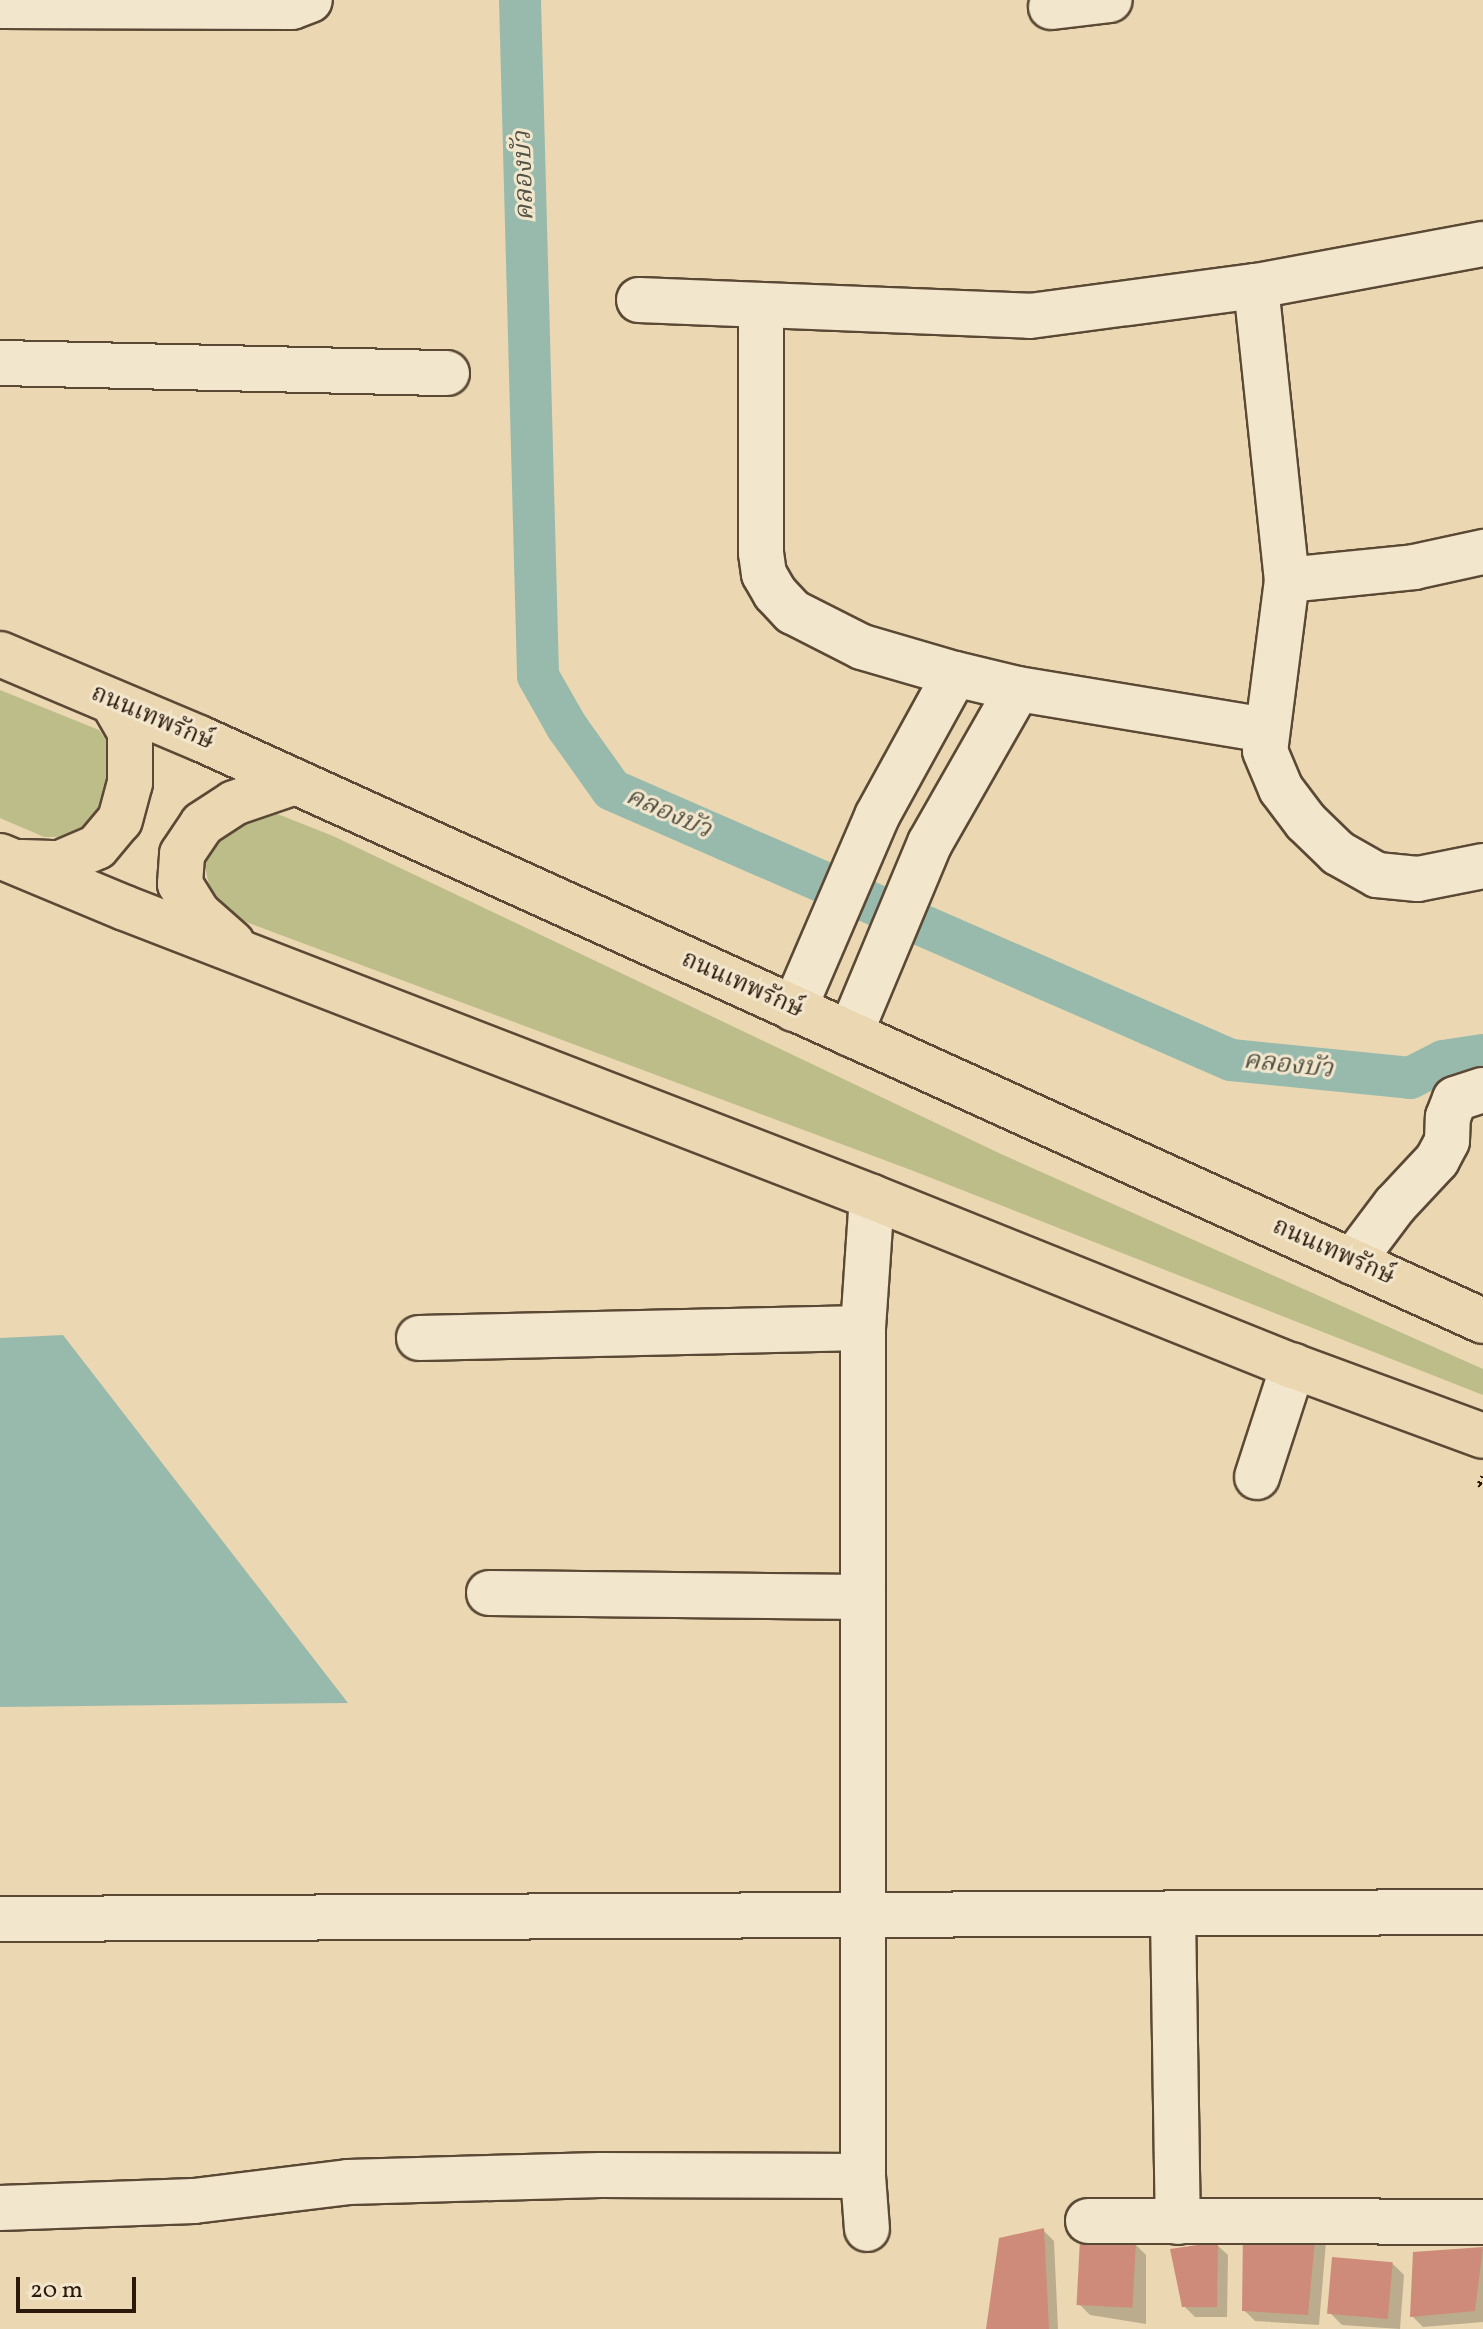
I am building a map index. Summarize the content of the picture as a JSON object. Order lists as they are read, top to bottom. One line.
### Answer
{"streets":{"main road":["ถนนเทพรักษ์"]},"water":["คลองบัว"],"scale_bar":"20 m"}
